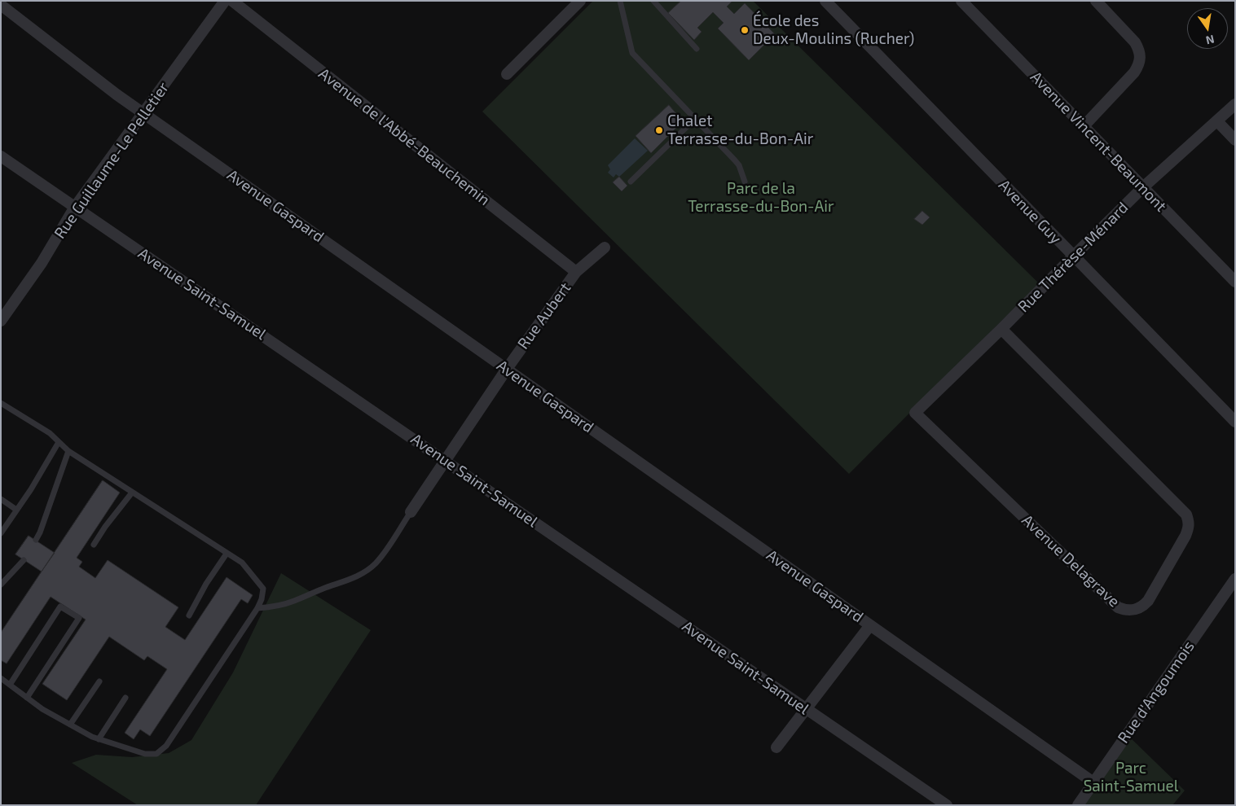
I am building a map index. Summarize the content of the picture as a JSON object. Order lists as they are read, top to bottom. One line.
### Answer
{"streets":{"street":["Avenue de l'Abbé-Beauchemin","Avenue Vincent-Beaumont","Rue Guillaume-Le Pelletier","Avenue Gaspard","Avenue Guy","Rue Thérèse-Ménard","Avenue Saint-Samuel","Rue Aubert","Avenue Delagrave","Rue d'Angoumois"]},"crossings":[["Avenue de l'Abbé-Beauchemin","Rue Aubert"],["Avenue Vincent-Beaumont","Rue Thérèse-Ménard"],["Rue Guillaume-Le Pelletier","Avenue Gaspard"],["Rue Guillaume-Le Pelletier","Avenue Saint-Samuel"],["Avenue Gaspard","Rue Aubert"],["Avenue Gaspard","Rue d'Angoumois"],["Avenue Guy","Rue Thérèse-Ménard"],["Rue Thérèse-Ménard","Avenue Delagrave"],["Avenue Saint-Samuel","Rue Aubert"]],"parks":["Parc de la Terrasse-du-Bon-Air","Parc Saint-Samuel"],"places":["École des Deux-Moulins (Rucher)","Chalet Terrasse-du-Bon-Air"],"north":"bottom"}
